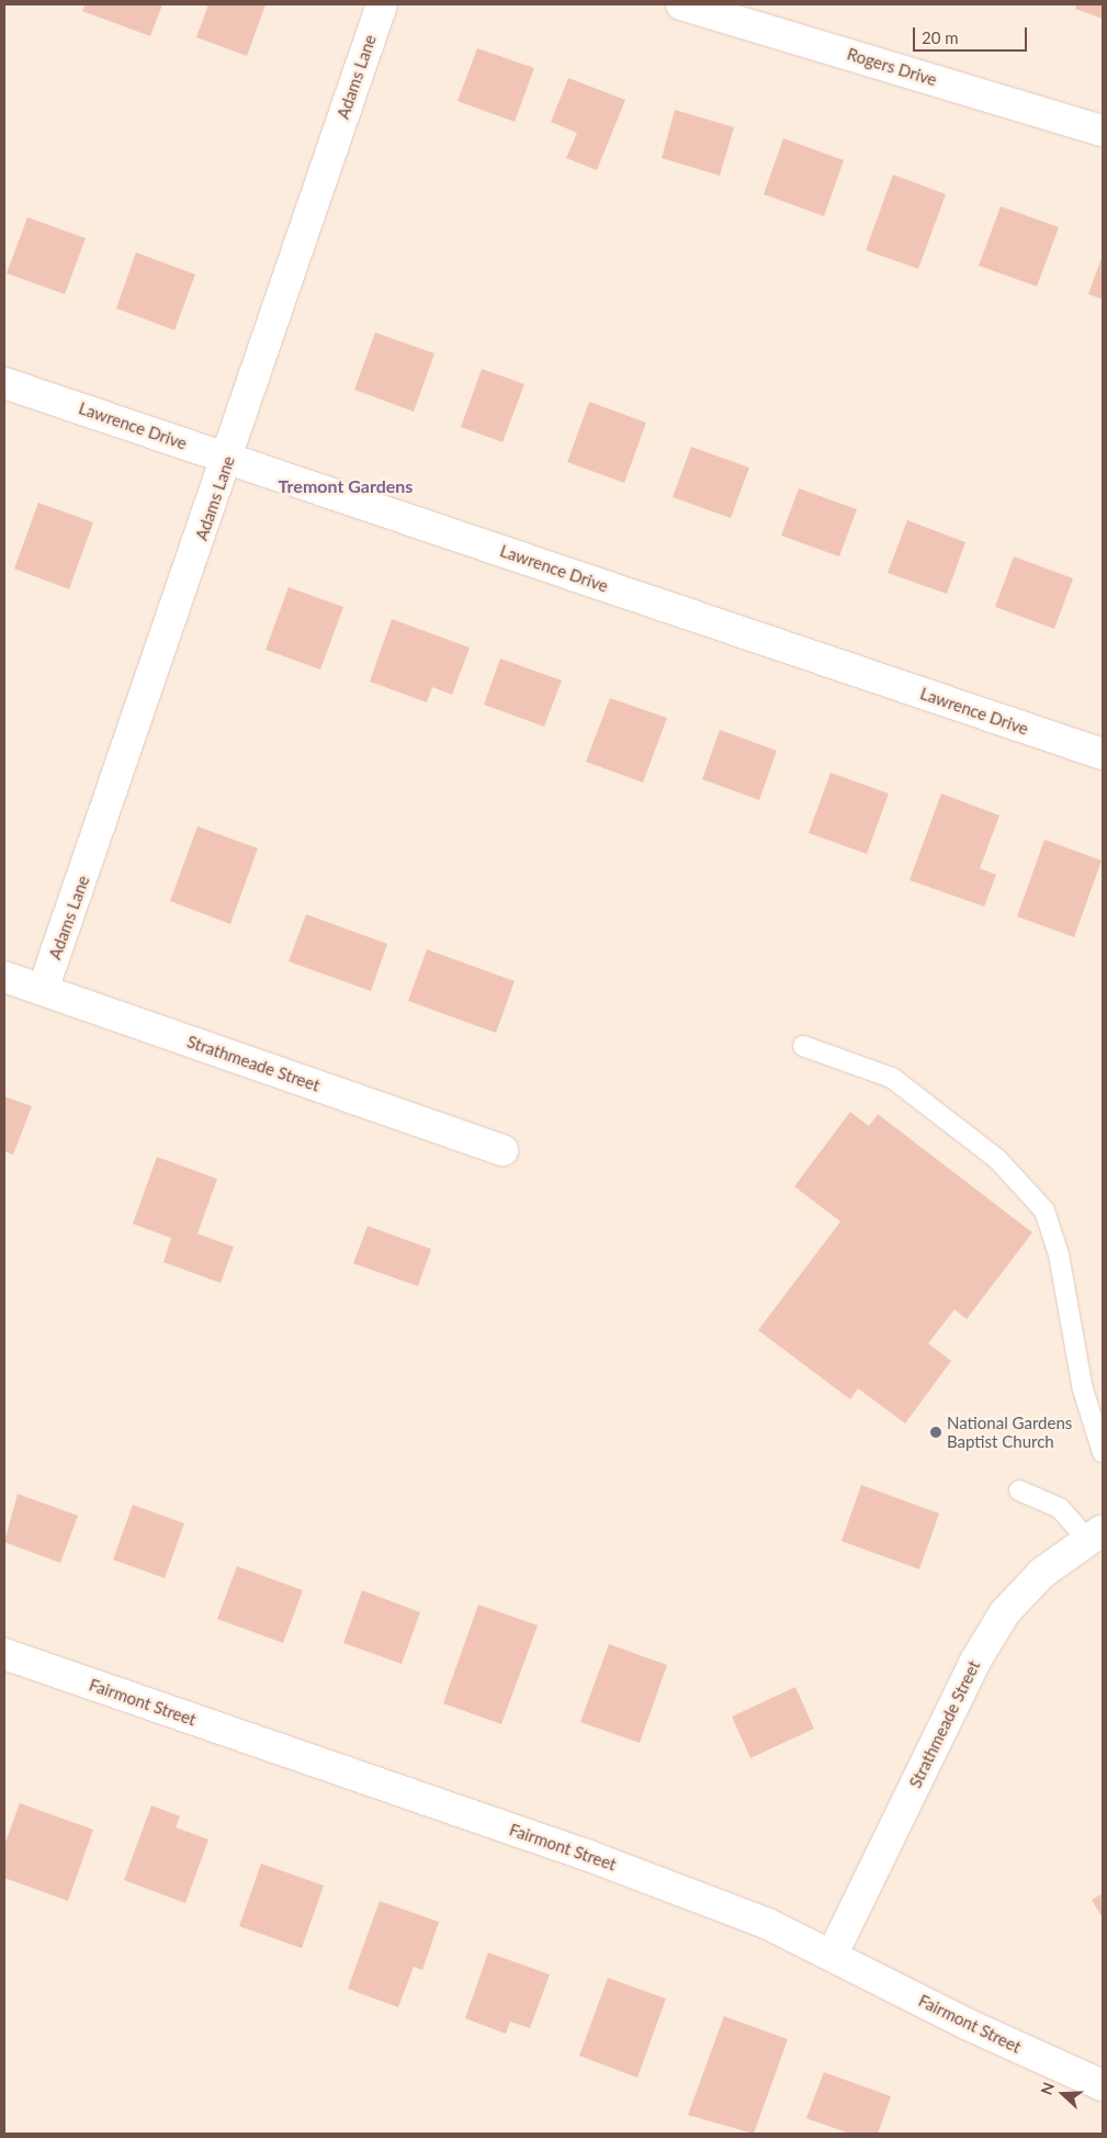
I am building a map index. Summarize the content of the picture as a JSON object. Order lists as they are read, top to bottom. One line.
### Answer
{"streets":{"street":["Rogers Drive","Adams Lane","Lawrence Drive","Strathmeade Street","Fairmont Street"]},"crossings":[["Adams Lane","Lawrence Drive"],["Adams Lane","Strathmeade Street"],["Strathmeade Street","Fairmont Street"]],"districts":["Tremont Gardens"],"places":["National Gardens Baptist Church"],"scale_bar":"20 m","north":"left"}
